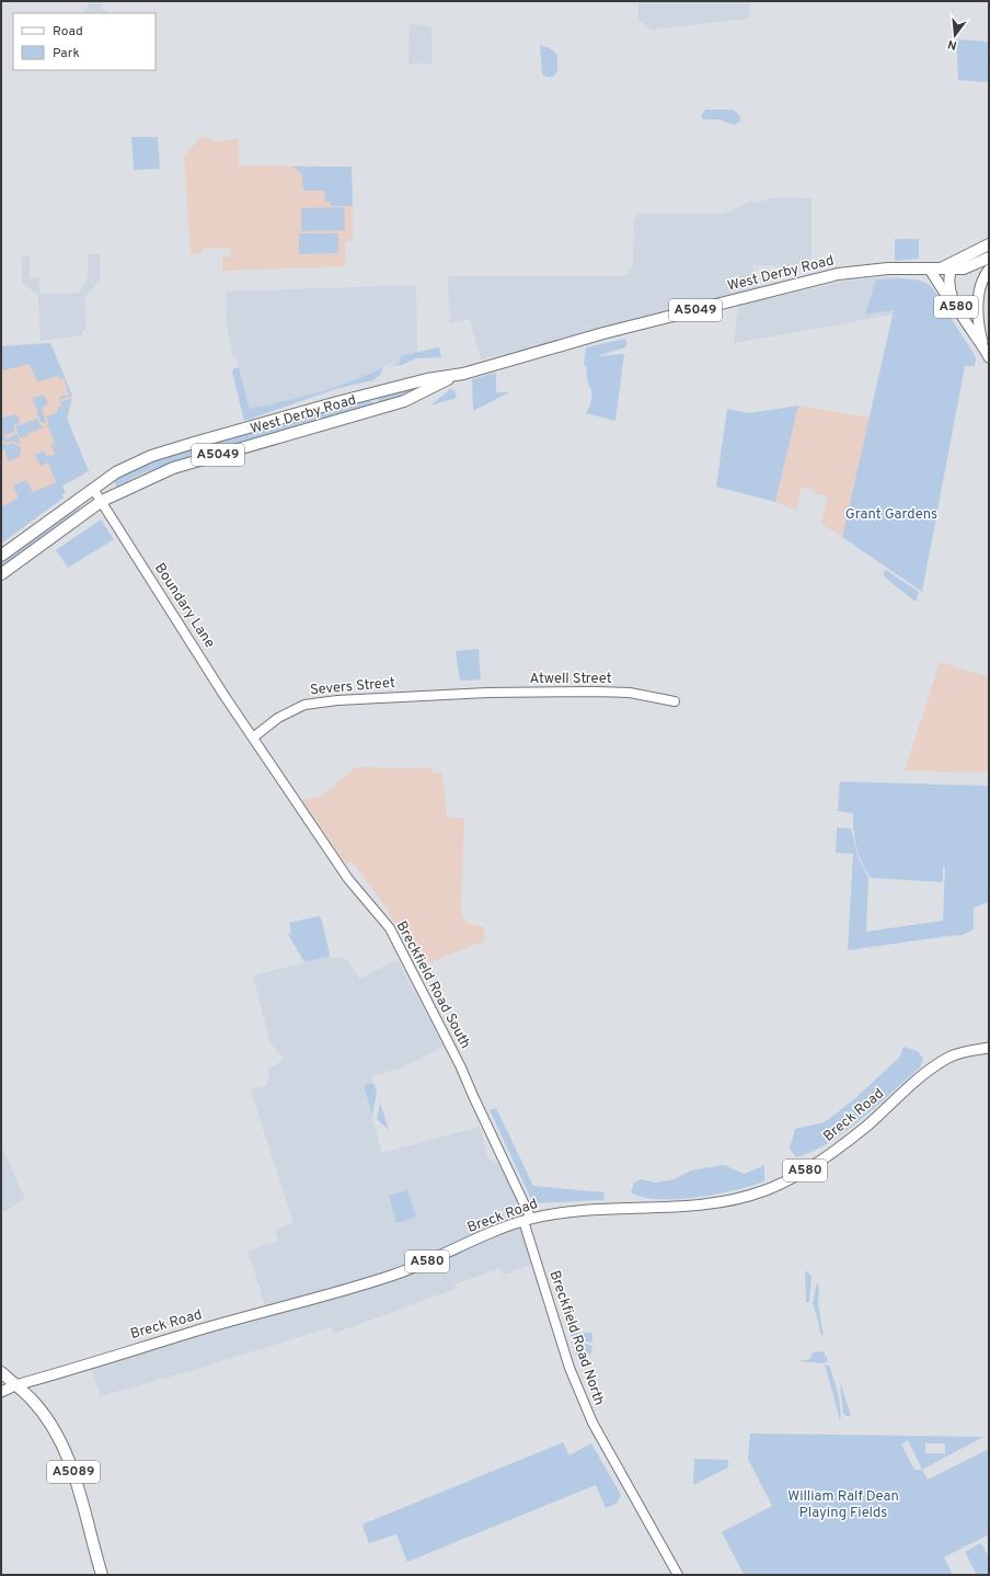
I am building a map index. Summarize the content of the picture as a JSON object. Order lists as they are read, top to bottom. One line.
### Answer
{"streets":{"highway":["West Derby Road","A5049","A5089"],"main road":["A580","Breck Road"],"street":["Boundary Lane","Atwell Street","Severs Street","Breckfield Road South","Breckfield Road North"]},"crossings":[["West Derby Road","A580"],["West Derby Road","Boundary Lane"],["Boundary Lane","Severs Street"],["Boundary Lane","Breckfield Road South"],["Atwell Street","Severs Street"],["Severs Street","Breckfield Road South"],["Breckfield Road South","Breck Road"],["Breckfield Road South","Breckfield Road North"],["Breck Road","Breckfield Road North"],["Breck Road","A5089"]],"parks":["Grant Gardens","William Ralf Dean Playing Fields"],"legend":["Road","Park"],"north":"bottom"}
